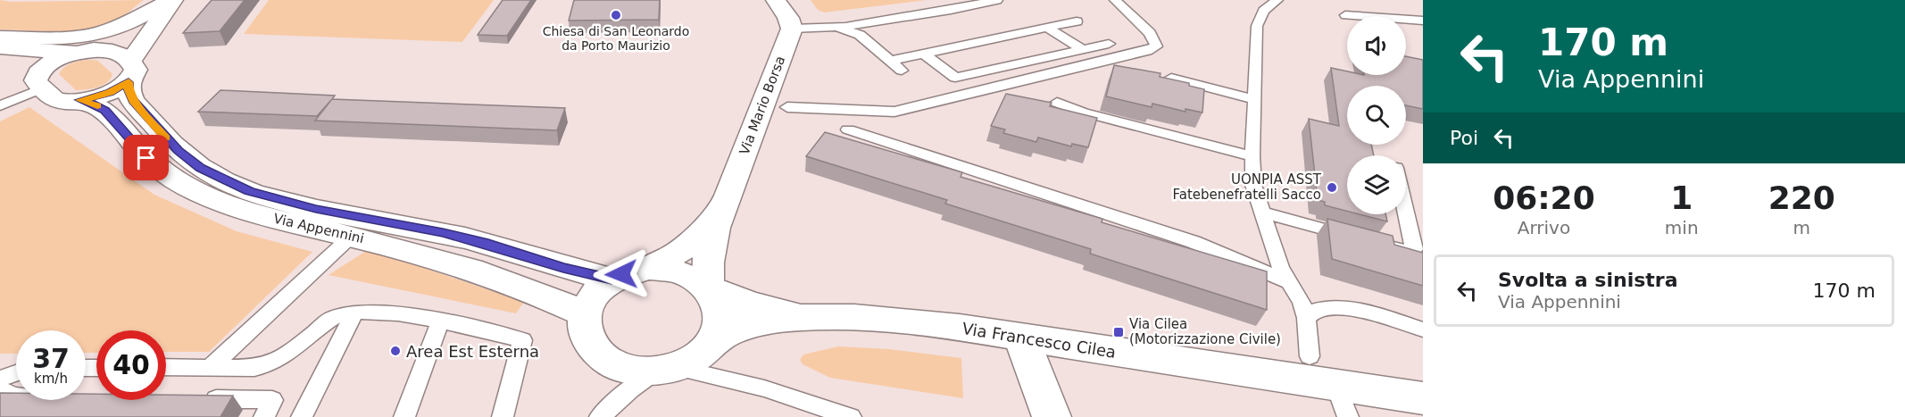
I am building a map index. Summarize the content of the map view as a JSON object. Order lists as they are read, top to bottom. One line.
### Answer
{"streets":{"street":["Via Mario Borsa","Via Appennini","Via Francesco Cilea"]},"crossings":[["Via Mario Borsa","Via Appennini"],["Via Mario Borsa","Via Francesco Cilea"],["Via Appennini","Via Francesco Cilea"]],"places":{"other":["Chiesa di San Leonardo da Porto Maurizio","UONPIA ASST Fatebenefratelli Sacco","Area Est Esterna"],"transit":["Via Cilea (Motorizzazione Civile)"]},"page":{"turn":["170 m","Via Appennini"],"then":"Poi","eta":["06:20","Arrivo","1","min","220","m"],"list":[{"name":"Svolta a sinistra","note":"Via Appennini","value":"170 m"}],"speed":"37 km/h","limit":"40"}}
